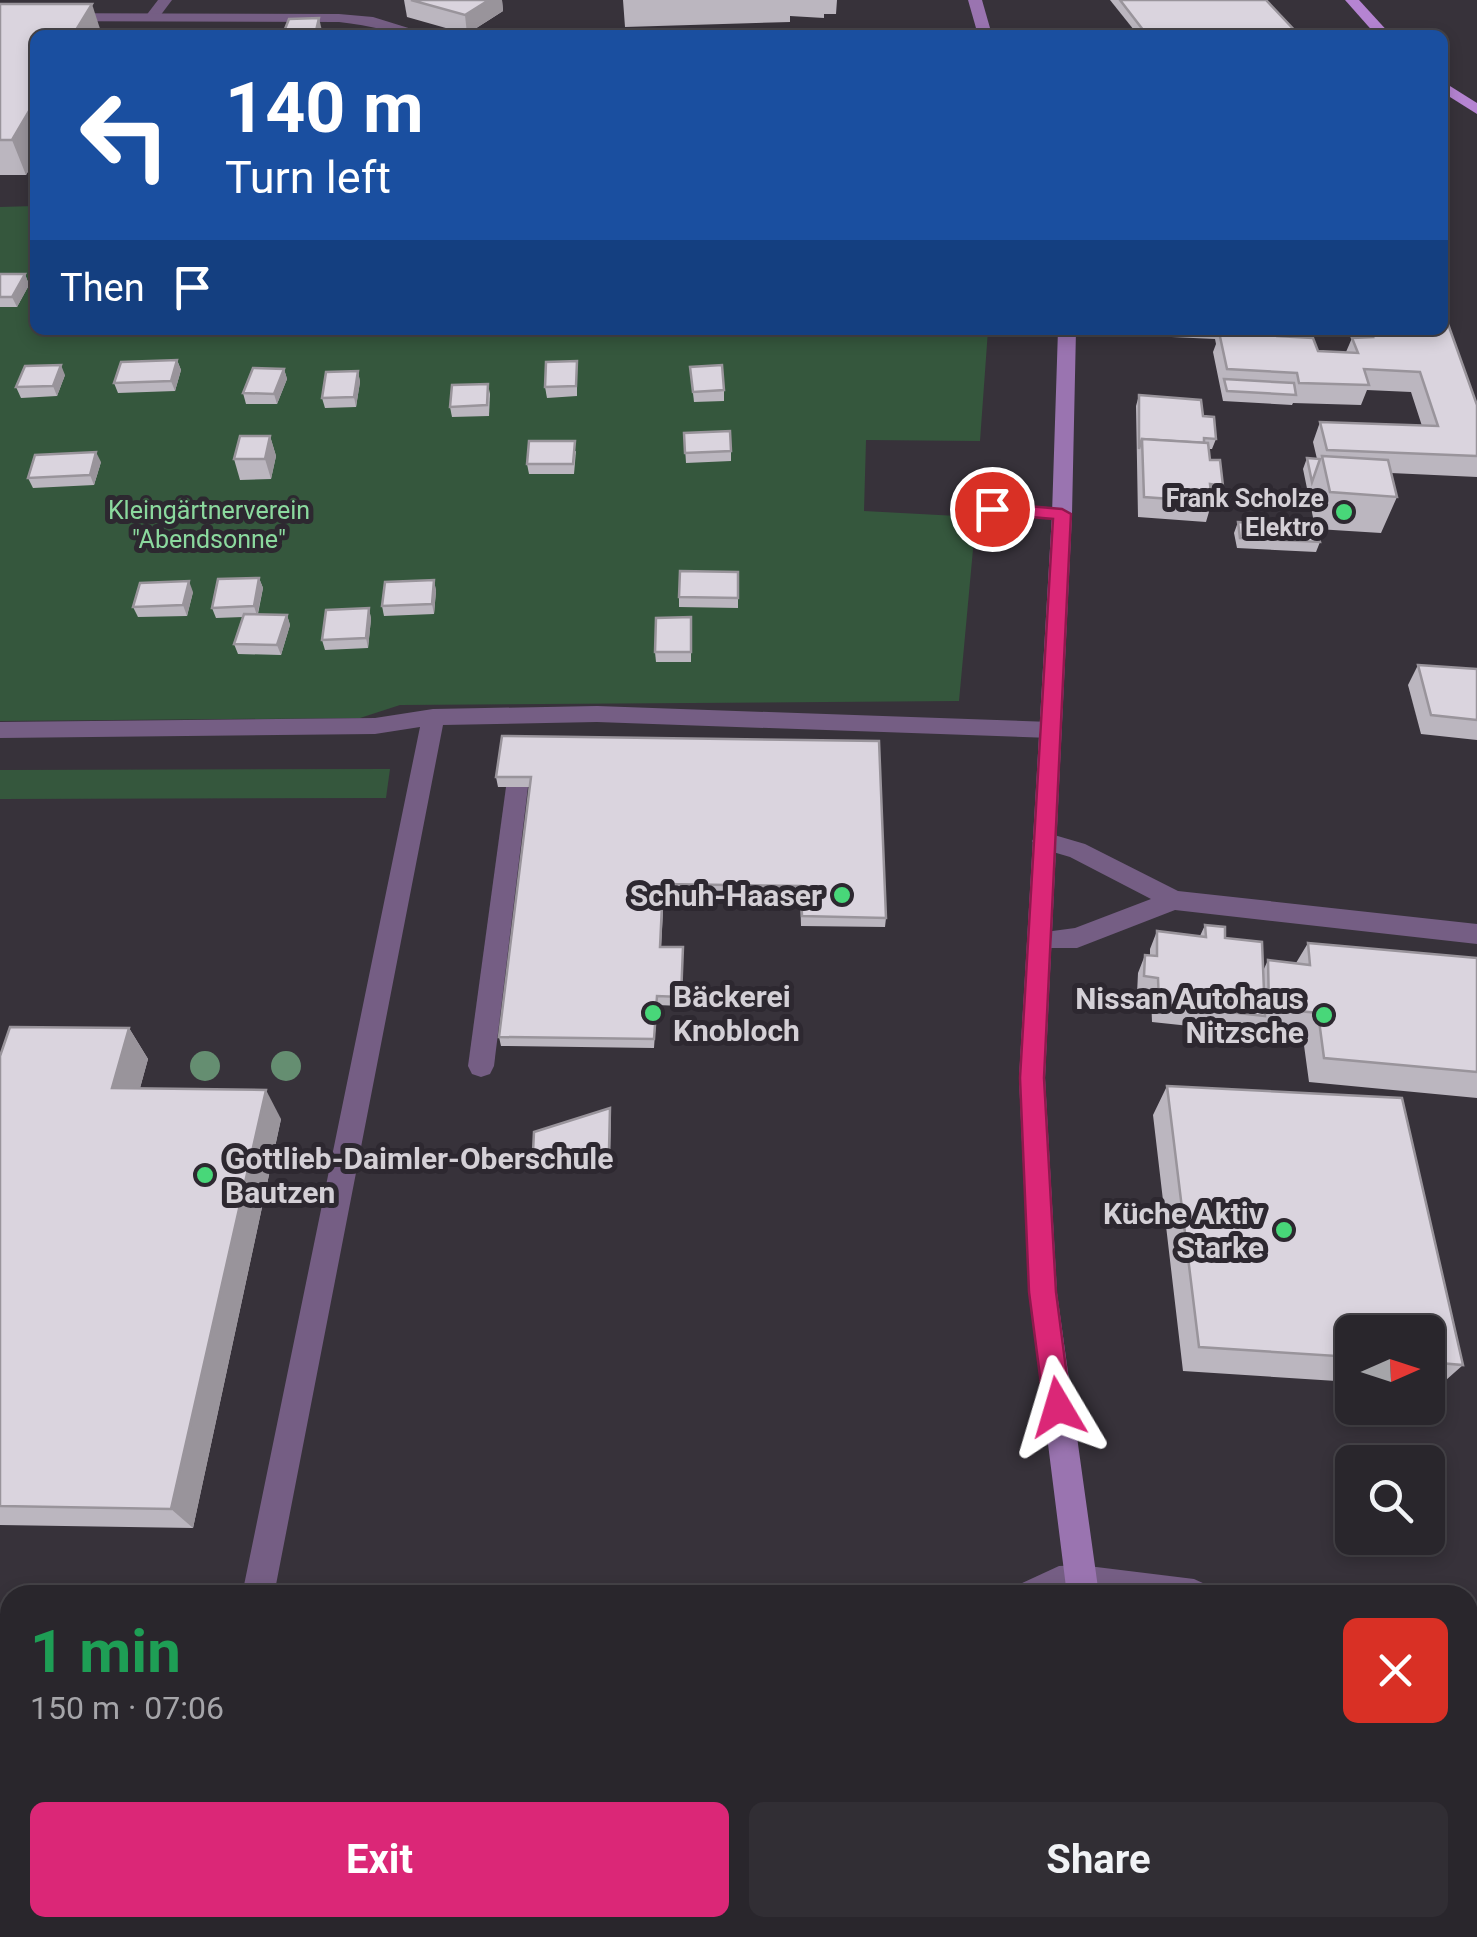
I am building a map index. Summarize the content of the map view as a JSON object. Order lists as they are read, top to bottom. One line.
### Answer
{"parks":["Kleingärtnerverein \"Abendsonne\""],"places":["Frank Scholze Elektro","Schuh-Haaser","Bäckerei Knobloch","Nissan Autohaus Nitzsche","Gottlieb-Daimler-Oberschule Bautzen","Küche Aktiv Starke"],"north":"right","page":{"turn":["140 m","Turn left"],"then":"Then","heading":["1 min","150 m · 07:06"],"buttons":["Exit","Share"]}}
